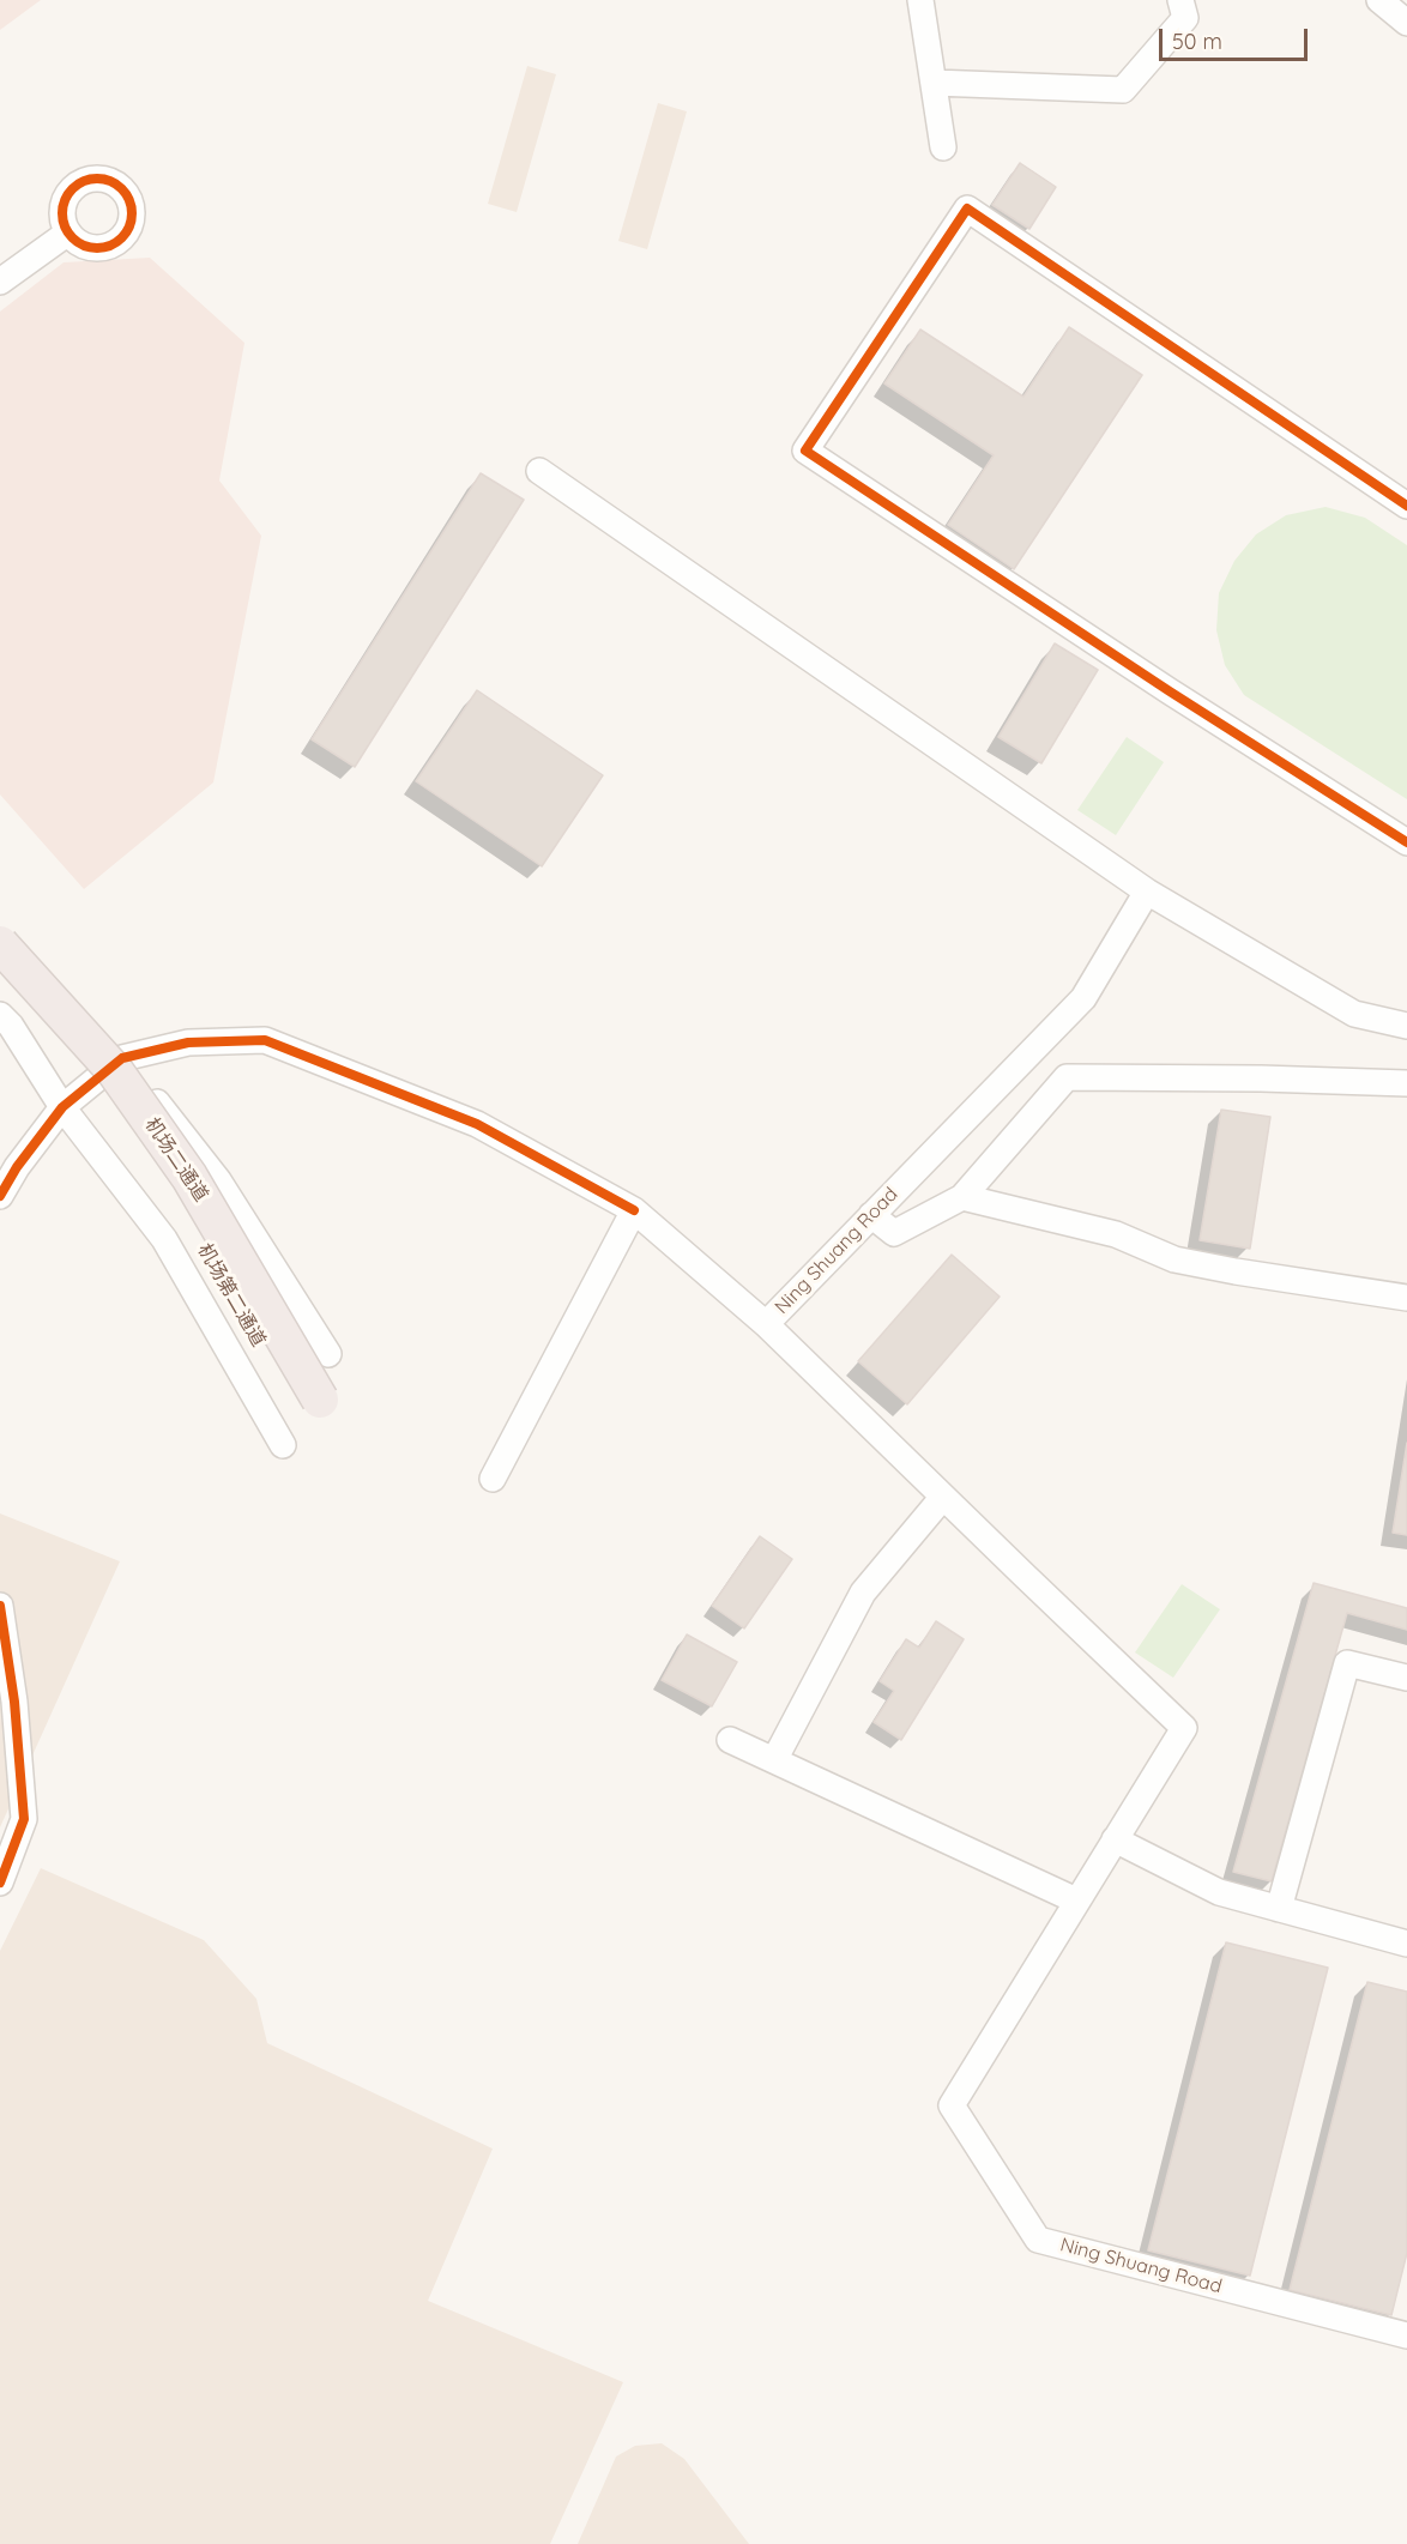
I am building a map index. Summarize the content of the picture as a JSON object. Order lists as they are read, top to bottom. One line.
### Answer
{"streets":{"highway":["机场二通道","机场第二通道"],"street":["Ning Shuang Road"]},"crossings":[["机场二通道","机场第二通道"]],"scale_bar":"50 m"}
